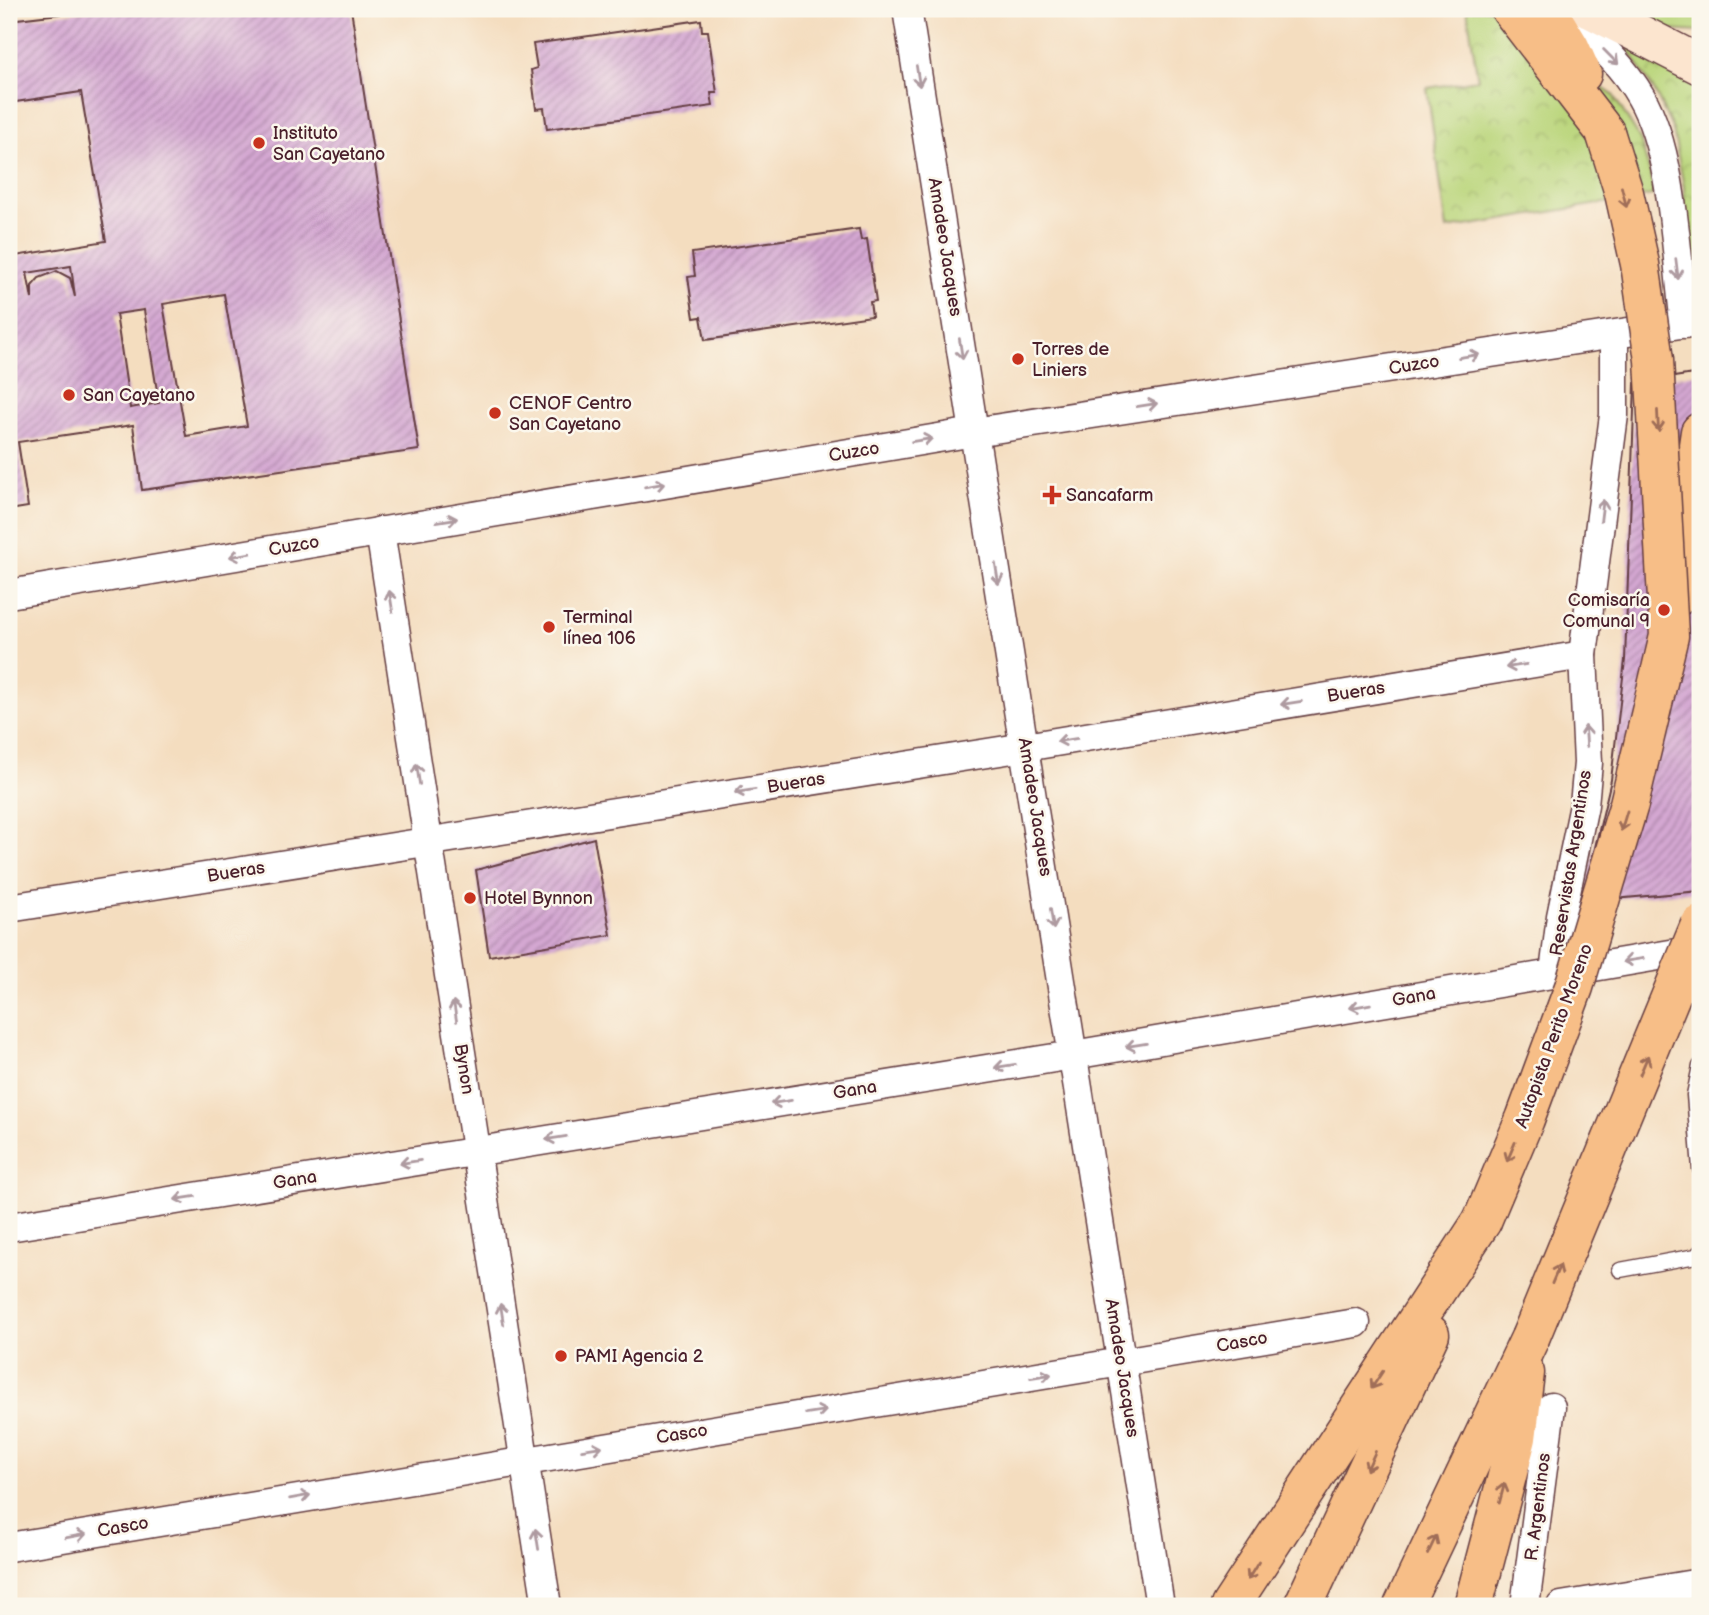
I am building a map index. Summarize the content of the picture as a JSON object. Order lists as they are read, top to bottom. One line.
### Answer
{"streets":{"highway":["Autopista Perito Moreno"],"street":["Amadeo Jacques","Cuzco","Bueras","Reservistas Argentinos","Gana","Bynon","Casco","R. Argentinos"]},"crossings":[["Amadeo Jacques","Cuzco"],["Amadeo Jacques","Bueras"],["Amadeo Jacques","Gana"],["Amadeo Jacques","Casco"],["Cuzco","Reservistas Argentinos"],["Cuzco","Bynon"],["Bueras","Reservistas Argentinos"],["Bueras","Bynon"],["Reservistas Argentinos","Gana"],["Gana","Bynon"],["Bynon","Casco"]],"one_way":["Amadeo Jacques","Bueras","Reservistas Argentinos","Gana","Bynon","Casco"],"places":{"other":["Instituto San Cayetano","Torres de Liniers","San Cayetano","CENOF Centro San Cayetano","Comisaría Comunal 9","Terminal línea 106","Hotel Bynnon","PAMI Agencia 2"],"health":["Sancafarm"]}}
